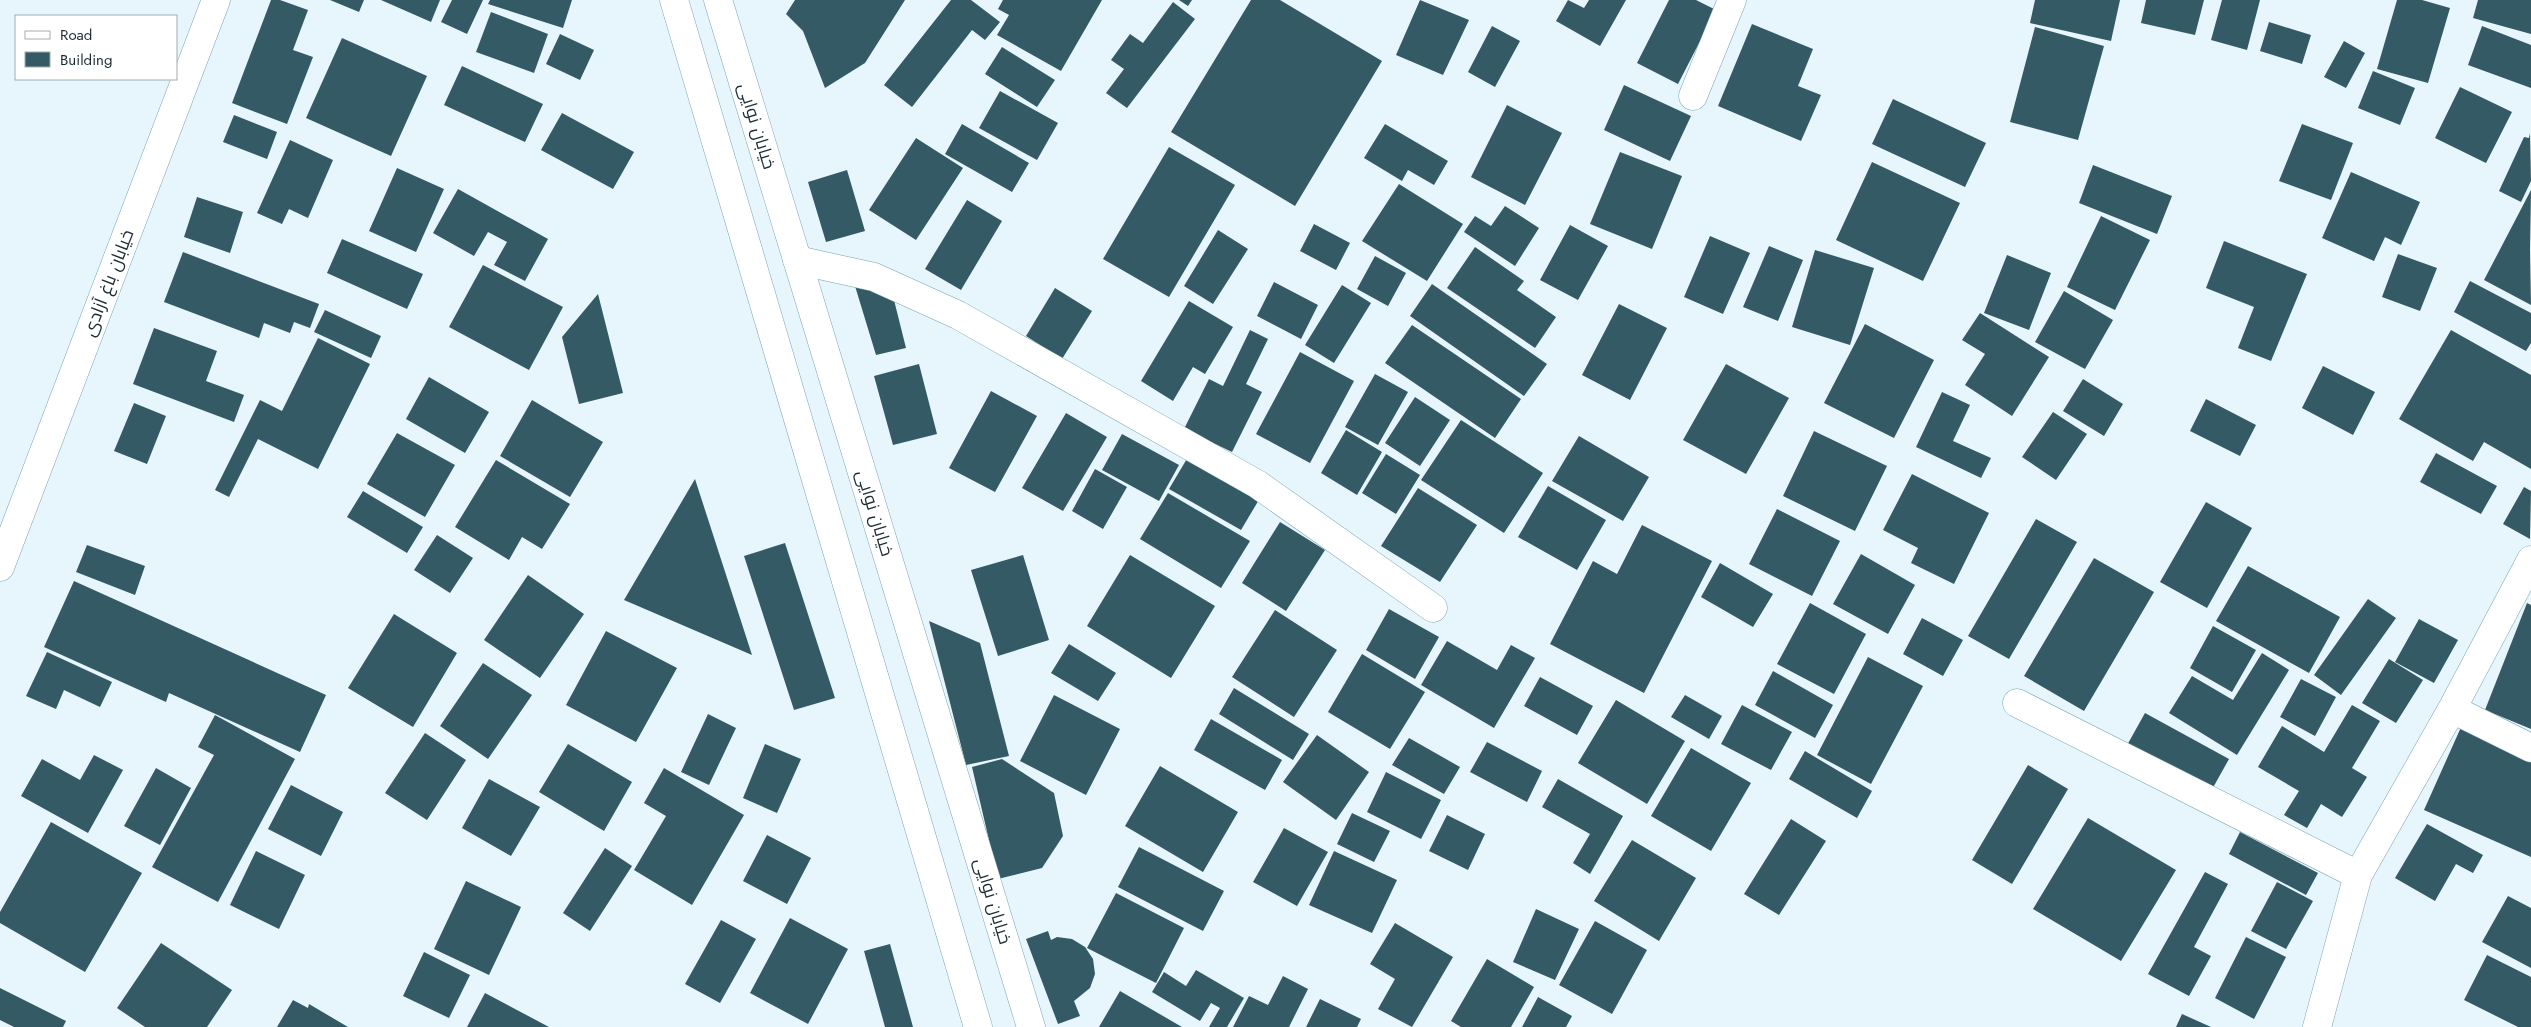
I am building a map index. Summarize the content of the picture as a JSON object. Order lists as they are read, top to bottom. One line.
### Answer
{"streets":{"street":["خیابان نوایی","خیابان باغ آزادی"]},"legend":["Road","Building"]}
